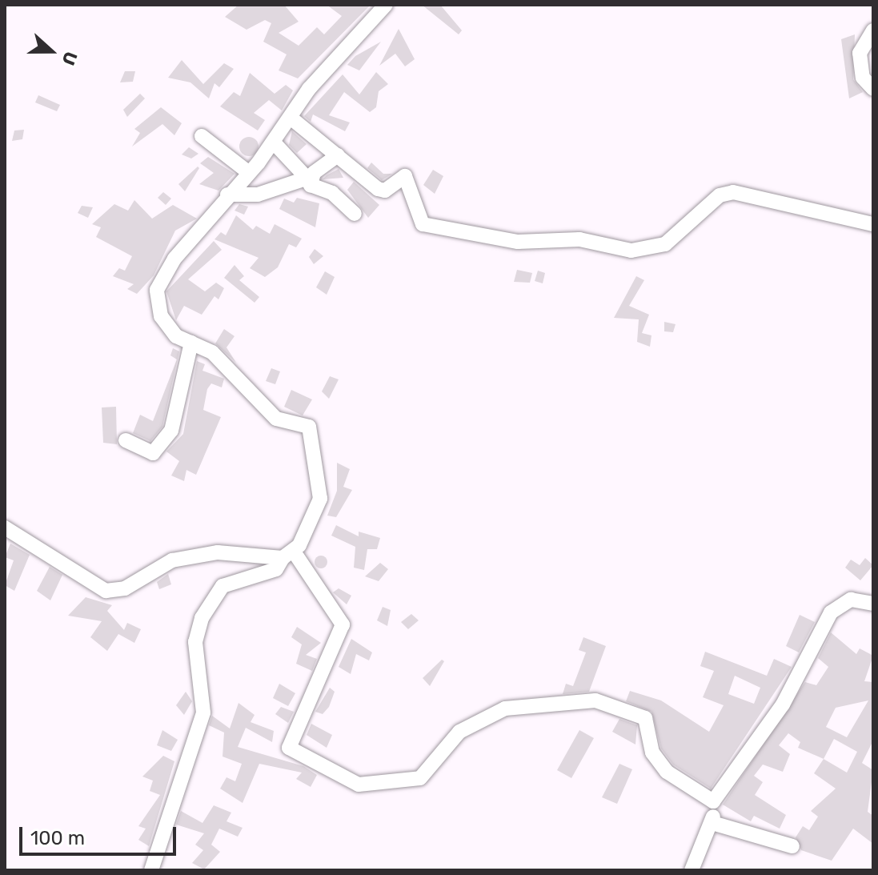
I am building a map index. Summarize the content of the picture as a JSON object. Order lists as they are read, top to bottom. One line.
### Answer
{"scale_bar":"100 m","north":"right"}
